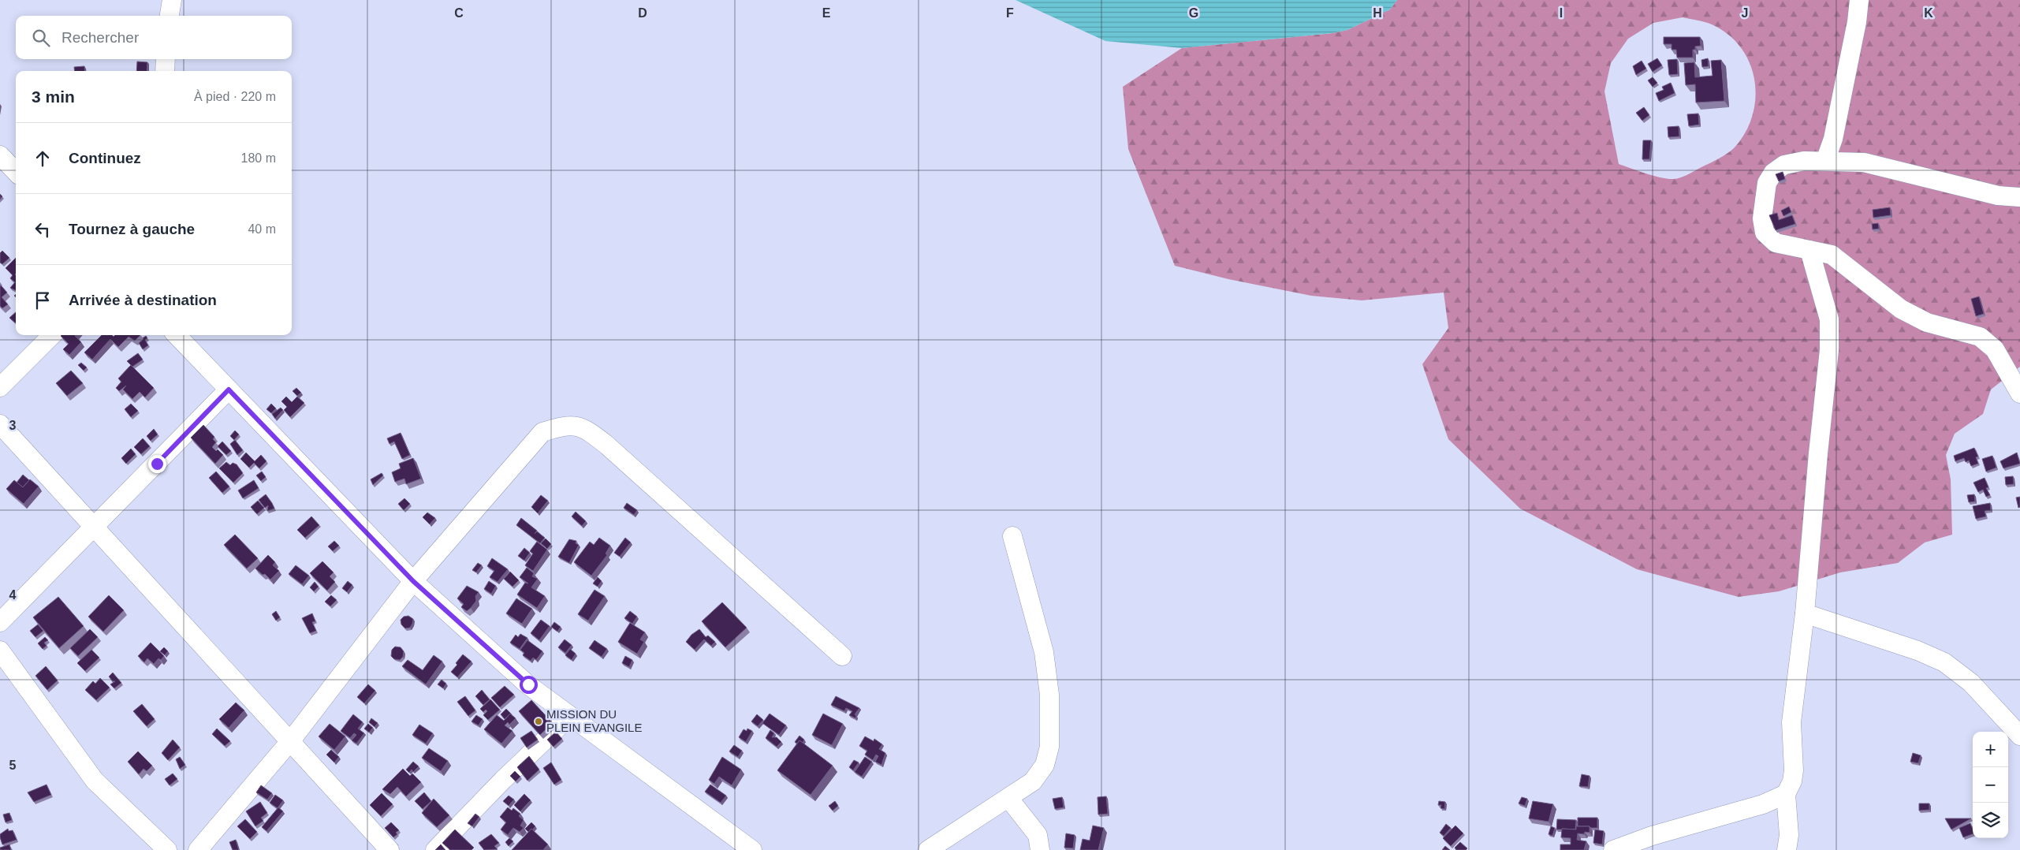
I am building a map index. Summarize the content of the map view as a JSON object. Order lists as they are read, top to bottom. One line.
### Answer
{"places":["MISSION DU PLEIN EVANGILE"],"page":{"search":"Rechercher","heading":["3 min","À pied · 220 m"],"list":[["Continuez","180 m"],["Tournez à gauche","40 m"],"Arrivée à destination"],"map_buttons":["+","−"]},"grid":{"columns":["C","D","E","F","G","H","I","J","K"],"rows":["3","4","5"]}}
